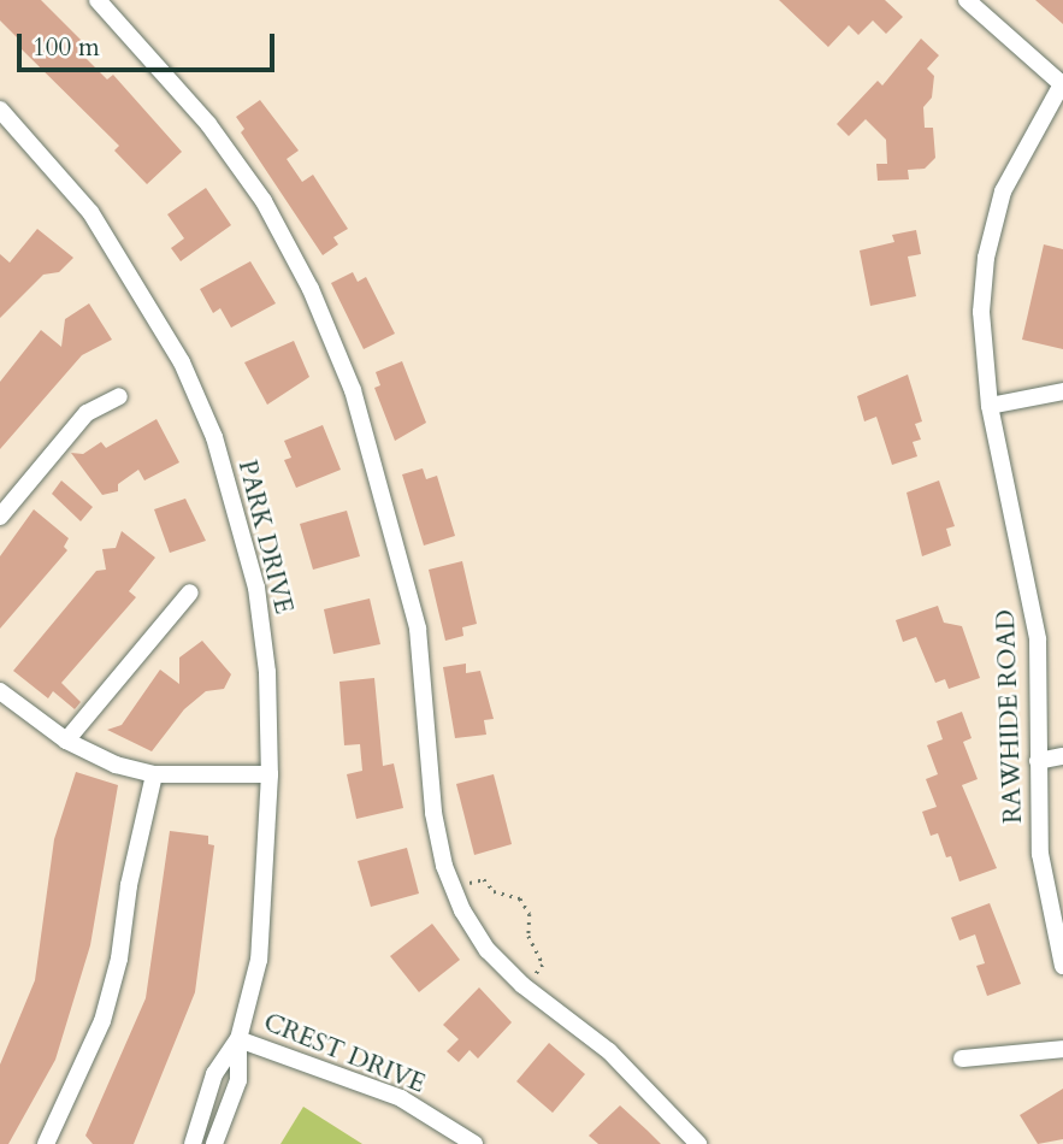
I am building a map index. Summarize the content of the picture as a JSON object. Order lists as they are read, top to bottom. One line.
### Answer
{"streets":{"street":["PARK DRIVE","RAWHIDE ROAD","CREST DRIVE"]},"crossings":[["PARK DRIVE","CREST DRIVE"]],"scale_bar":"100 m"}
